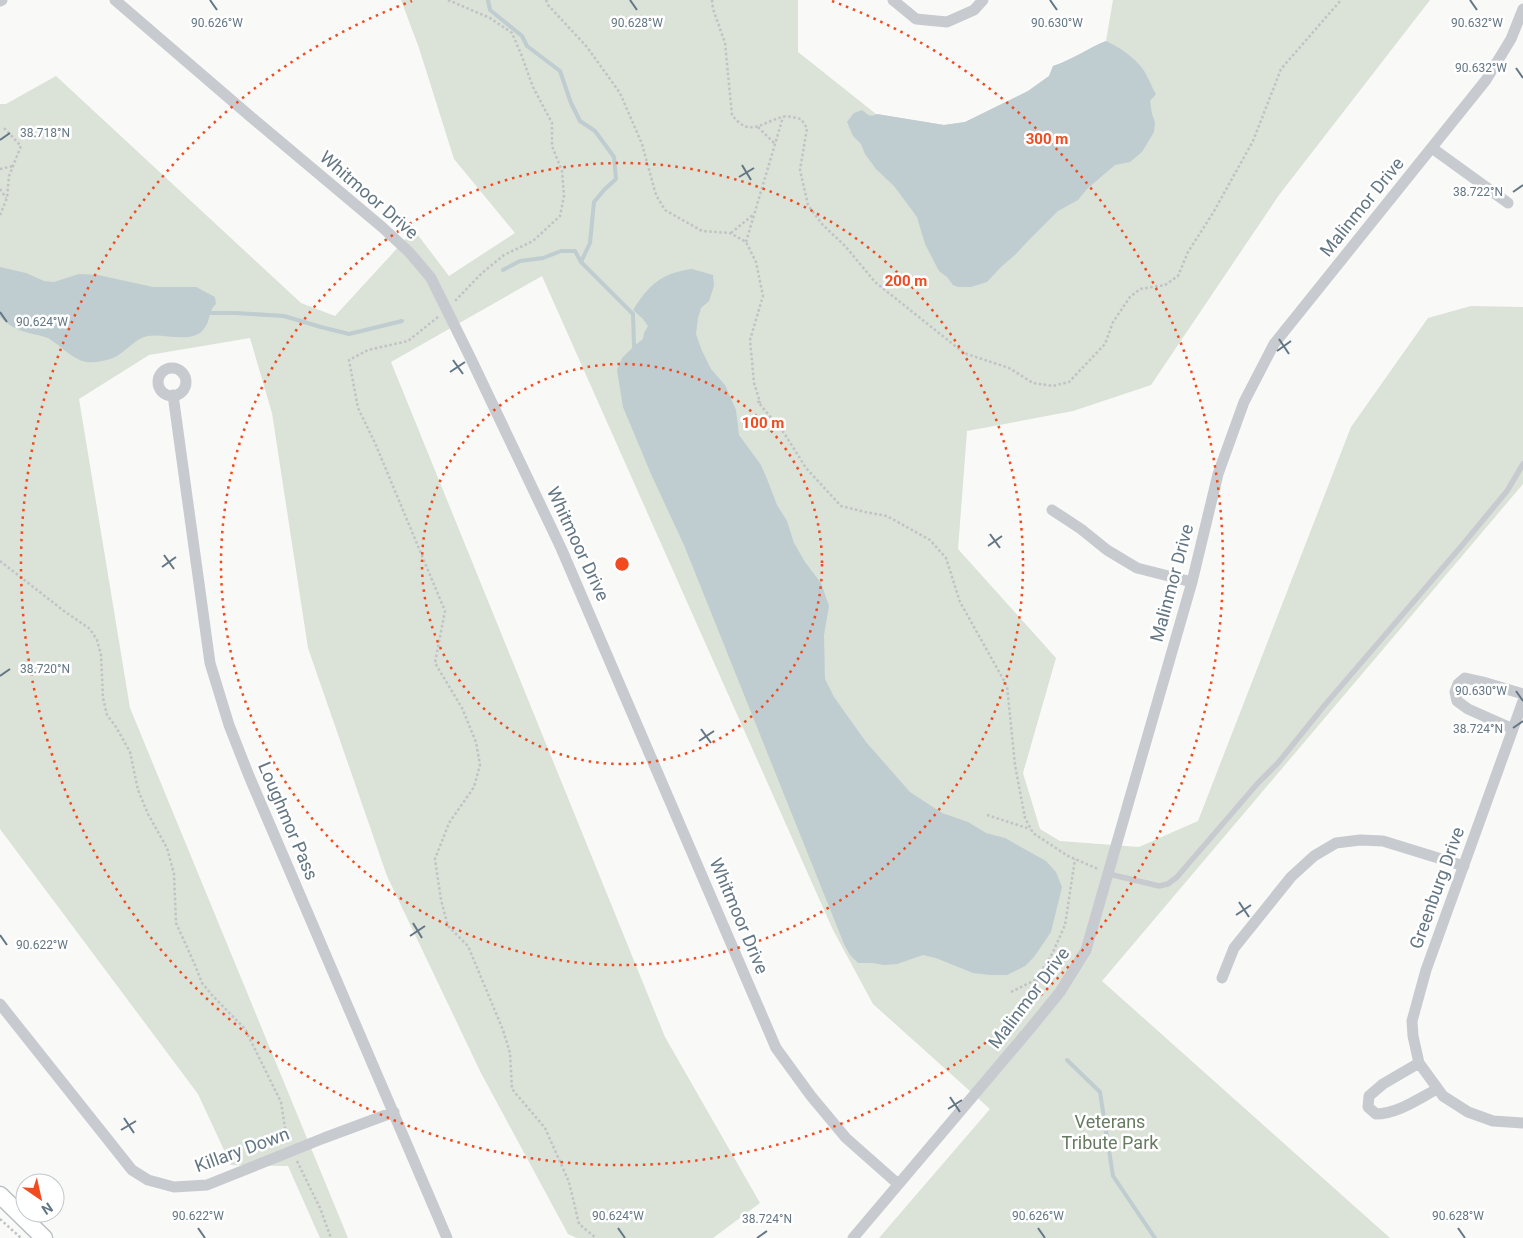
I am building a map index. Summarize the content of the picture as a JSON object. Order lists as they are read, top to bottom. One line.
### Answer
{"streets":{"street":["Whitmoor Drive","Malinmor Drive","Loughmor Pass","Greenburg Drive","Killary Down"]},"crossings":[["Whitmoor Drive","Malinmor Drive"],["Loughmor Pass","Killary Down"]],"parks":["Veterans Tribute Park"],"north":"bottom right","coordinates":["90.628°W","90.630°W","90.626°W","90.632°W","38.718°N","38.722°N","90.624°W","38.720°N","38.724°N","90.622°W"],"rings":["300 m","200 m","100 m"]}
